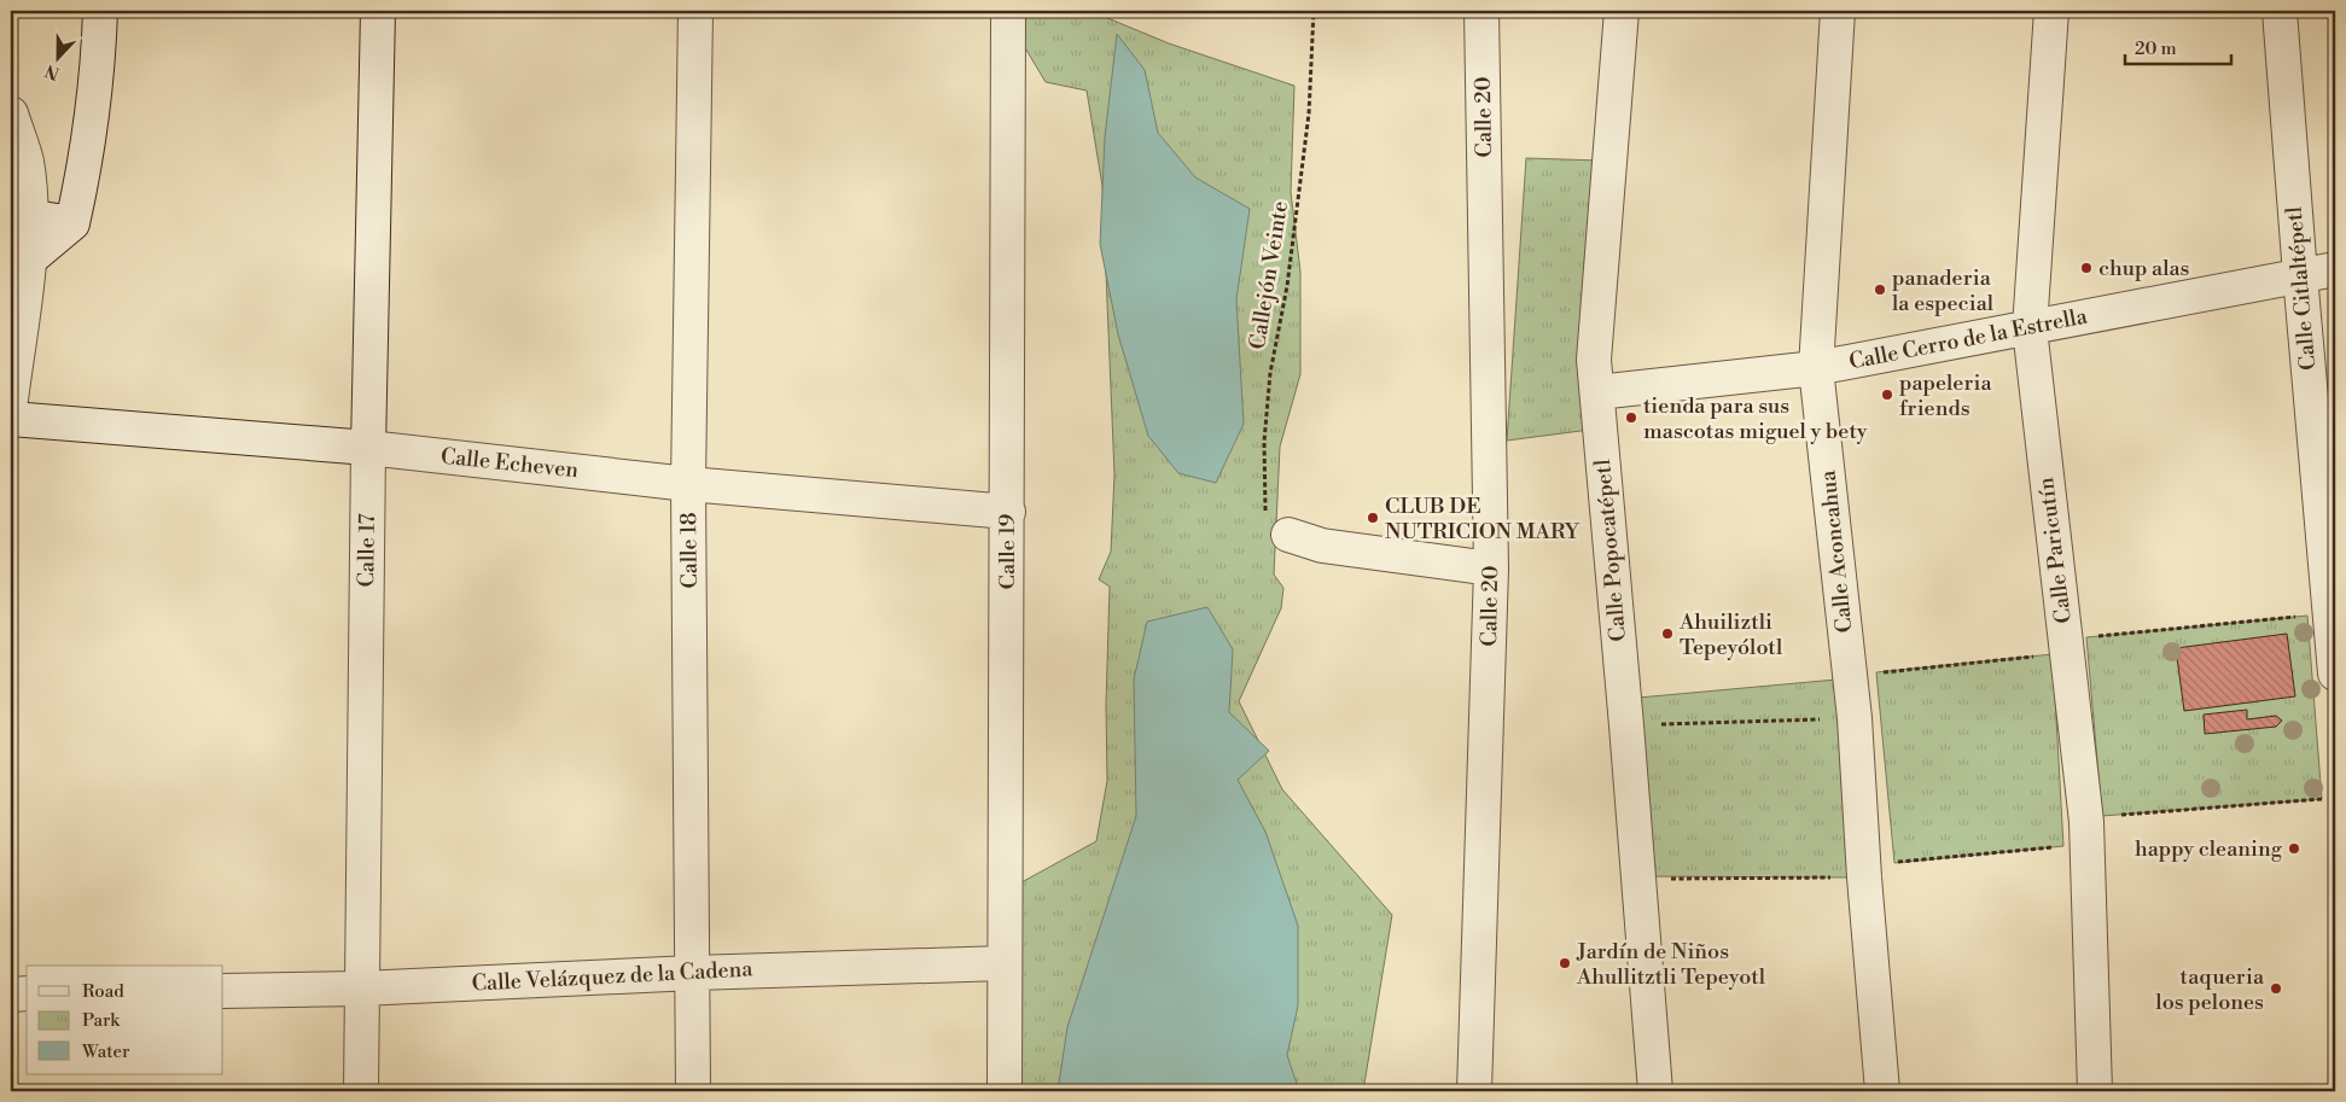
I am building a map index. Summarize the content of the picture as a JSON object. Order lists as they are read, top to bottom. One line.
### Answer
{"streets":{"street":["Calle 20","Calle Citlaltépetl","Calle Cerro de la Estrella","Calle Echeven","Calle 17","Calle 18","Calle Popocatépetl","Calle Paricutín","Calle 19","Calle Aconcahua","Calle Velázquez de la Cadena"],"path":["Callejón Veinte"]},"crossings":[["Calle Citlaltépetl","Calle Cerro de la Estrella"],["Calle Cerro de la Estrella","Calle Popocatépetl"],["Calle Cerro de la Estrella","Calle Paricutín"],["Calle Cerro de la Estrella","Calle Aconcahua"],["Calle Echeven","Calle 17"],["Calle Echeven","Calle 18"],["Calle Echeven","Calle 19"],["Calle 17","Calle Velázquez de la Cadena"],["Calle 18","Calle Velázquez de la Cadena"],["Calle 19","Calle Velázquez de la Cadena"]],"places":["chup alas","panaderia la especial","papeleria friends","tienda para sus mascotas miguel y bety","CLUB DE NUTRICION MARY","Ahuiliztli Tepeyólotl","happy cleaning","Jardín de Niños Ahullitztli Tepeyotl","taqueria los pelones"],"legend":["Road","Park","Water"],"scale_bar":"20 m","north":"bottom"}
